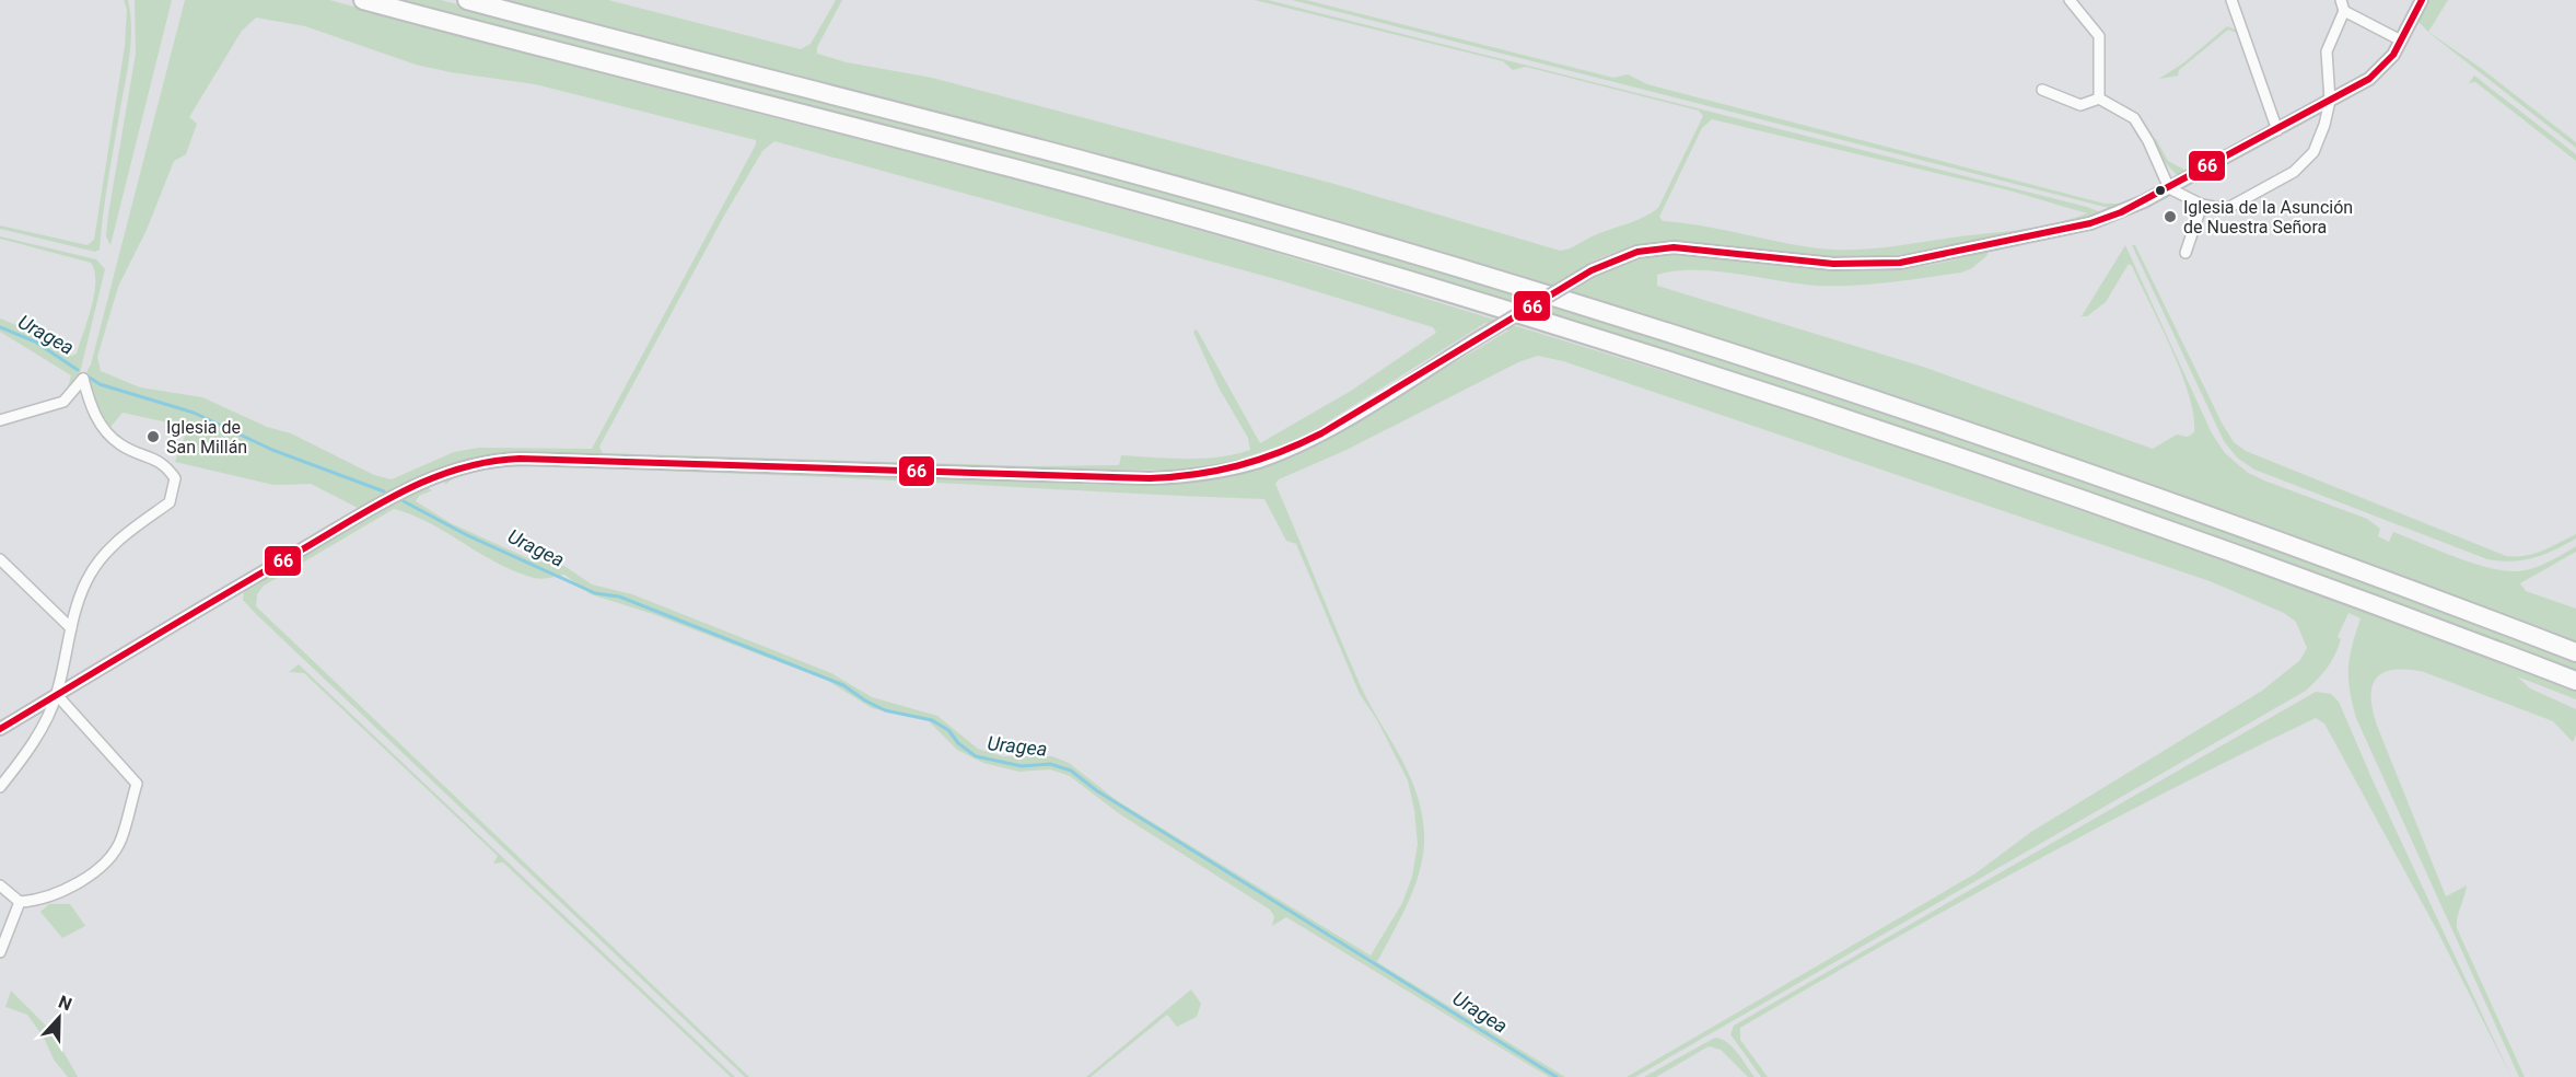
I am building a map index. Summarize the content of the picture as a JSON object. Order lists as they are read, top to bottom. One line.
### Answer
{"water":["Uragea"],"places":["Iglesia de la Asunción de Nuestra Señora","Iglesia de San Millán"],"lines":["transit line 66"],"north":"top"}
